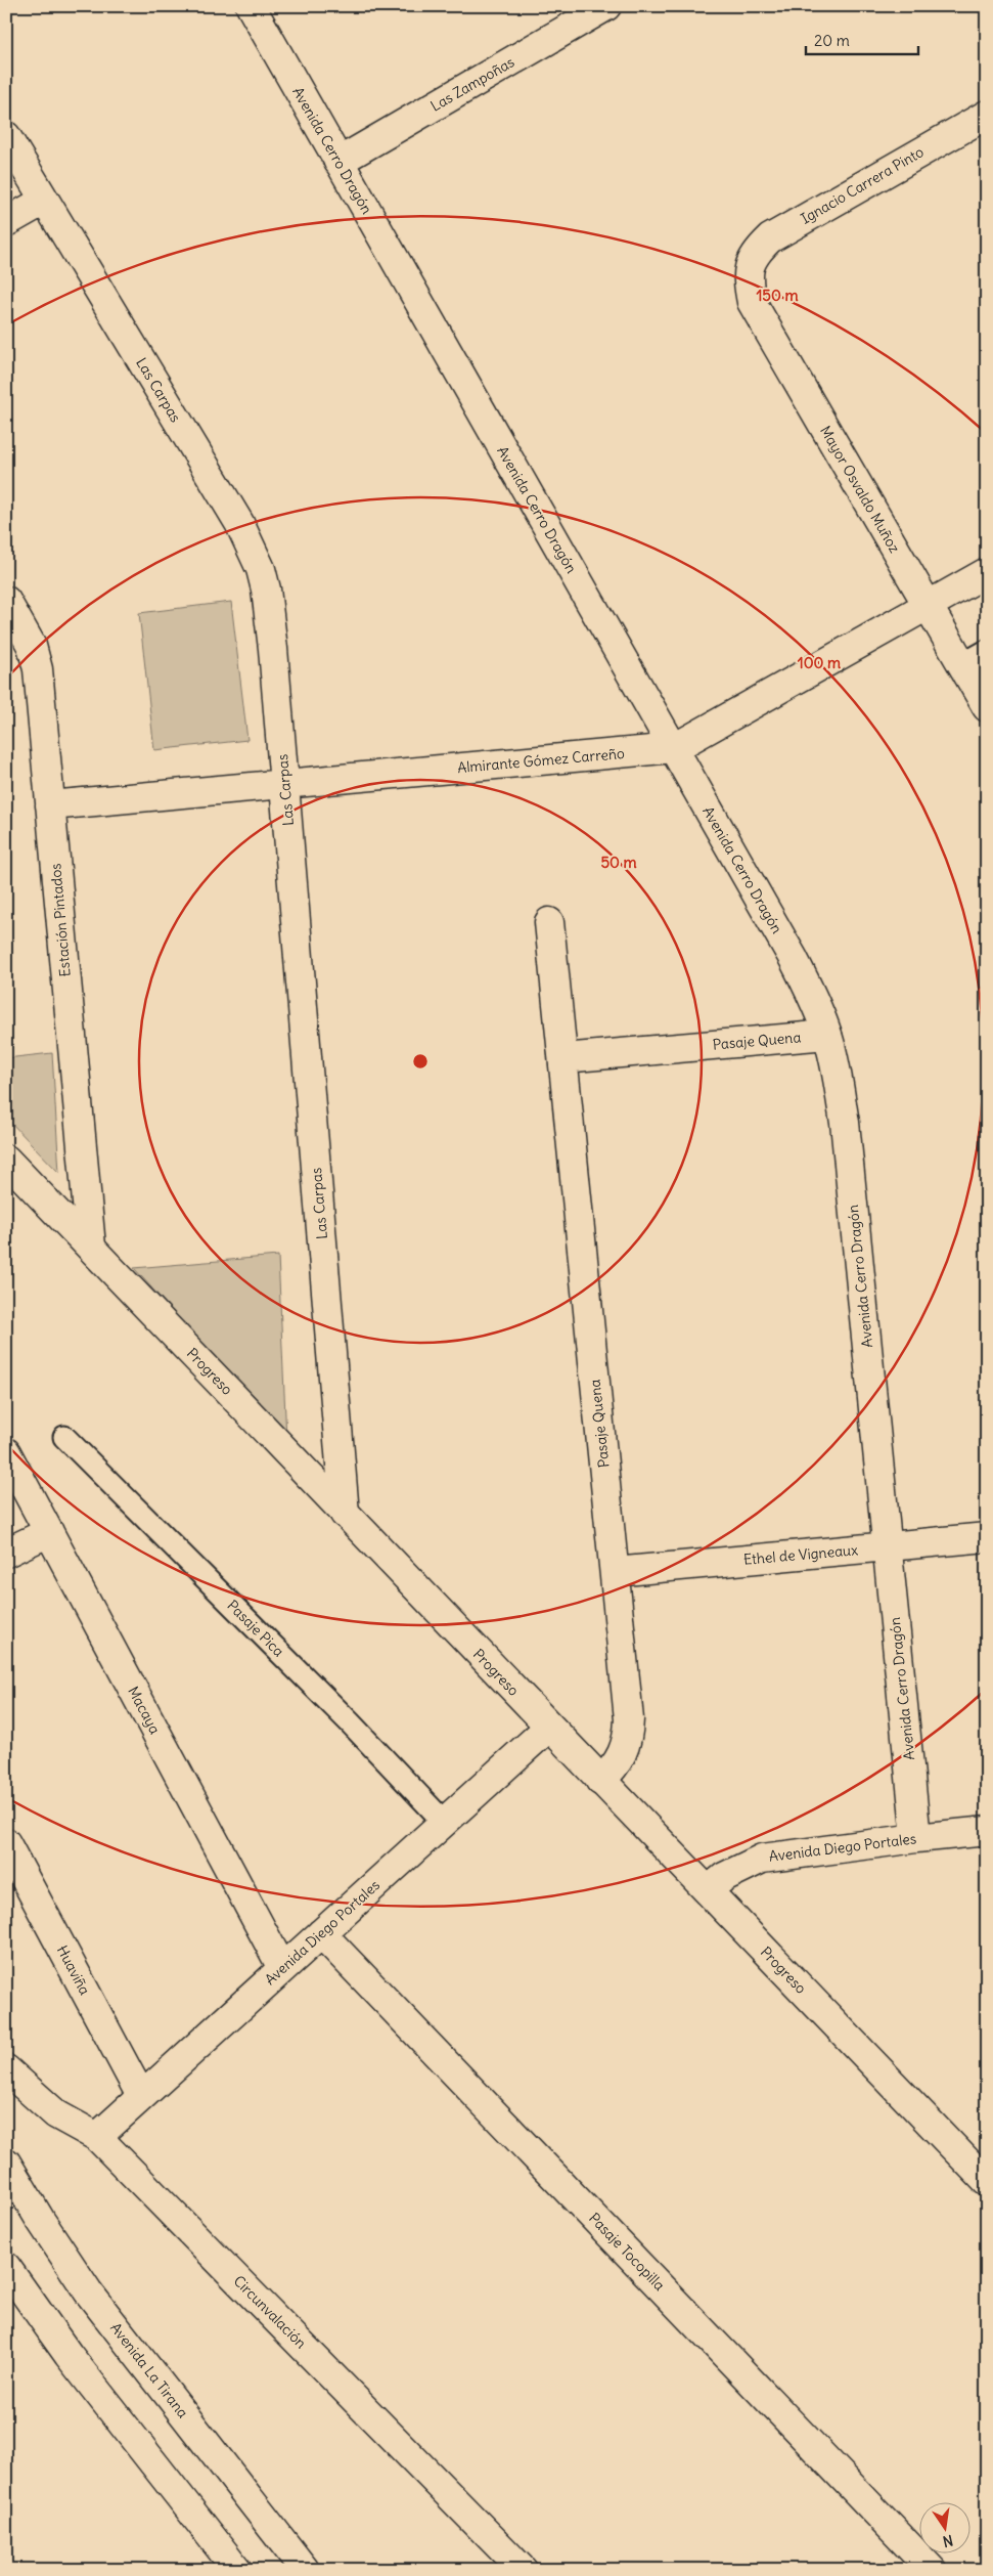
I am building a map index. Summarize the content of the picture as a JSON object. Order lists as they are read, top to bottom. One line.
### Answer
{"streets":{"main road":["Las Zampoñas","Avenida Cerro Dragón","Ignacio Carrera Pinto","Las Carpas","Mayor Osvaldo Muñoz","Almirante Gómez Carreño","Estación Pintados","Pasaje Quena","Progreso","Ethel de Vigneaux","Macaya","Avenida Diego Portales","Huaviña","Pasaje Tocopilla","Circunvalación","Avenida La Tirana"],"lane":["Pasaje Pica"]},"crossings":[["Las Zampoñas","Avenida Cerro Dragón"],["Avenida Cerro Dragón","Almirante Gómez Carreño"],["Avenida Cerro Dragón","Pasaje Quena"],["Avenida Cerro Dragón","Ethel de Vigneaux"],["Avenida Cerro Dragón","Avenida Diego Portales"],["Ignacio Carrera Pinto","Mayor Osvaldo Muñoz"],["Las Carpas","Almirante Gómez Carreño"],["Las Carpas","Progreso"],["Mayor Osvaldo Muñoz","Almirante Gómez Carreño"],["Almirante Gómez Carreño","Estación Pintados"],["Estación Pintados","Progreso"],["Pasaje Quena","Progreso"],["Pasaje Quena","Ethel de Vigneaux"],["Progreso","Avenida Diego Portales"],["Pasaje Pica","Avenida Diego Portales"],["Macaya","Avenida Diego Portales"],["Avenida Diego Portales","Huaviña"],["Avenida Diego Portales","Pasaje Tocopilla"],["Avenida Diego Portales","Circunvalación"]],"scale_bar":"20 m","north":"bottom","rings":["150 m","100 m","50 m"]}
